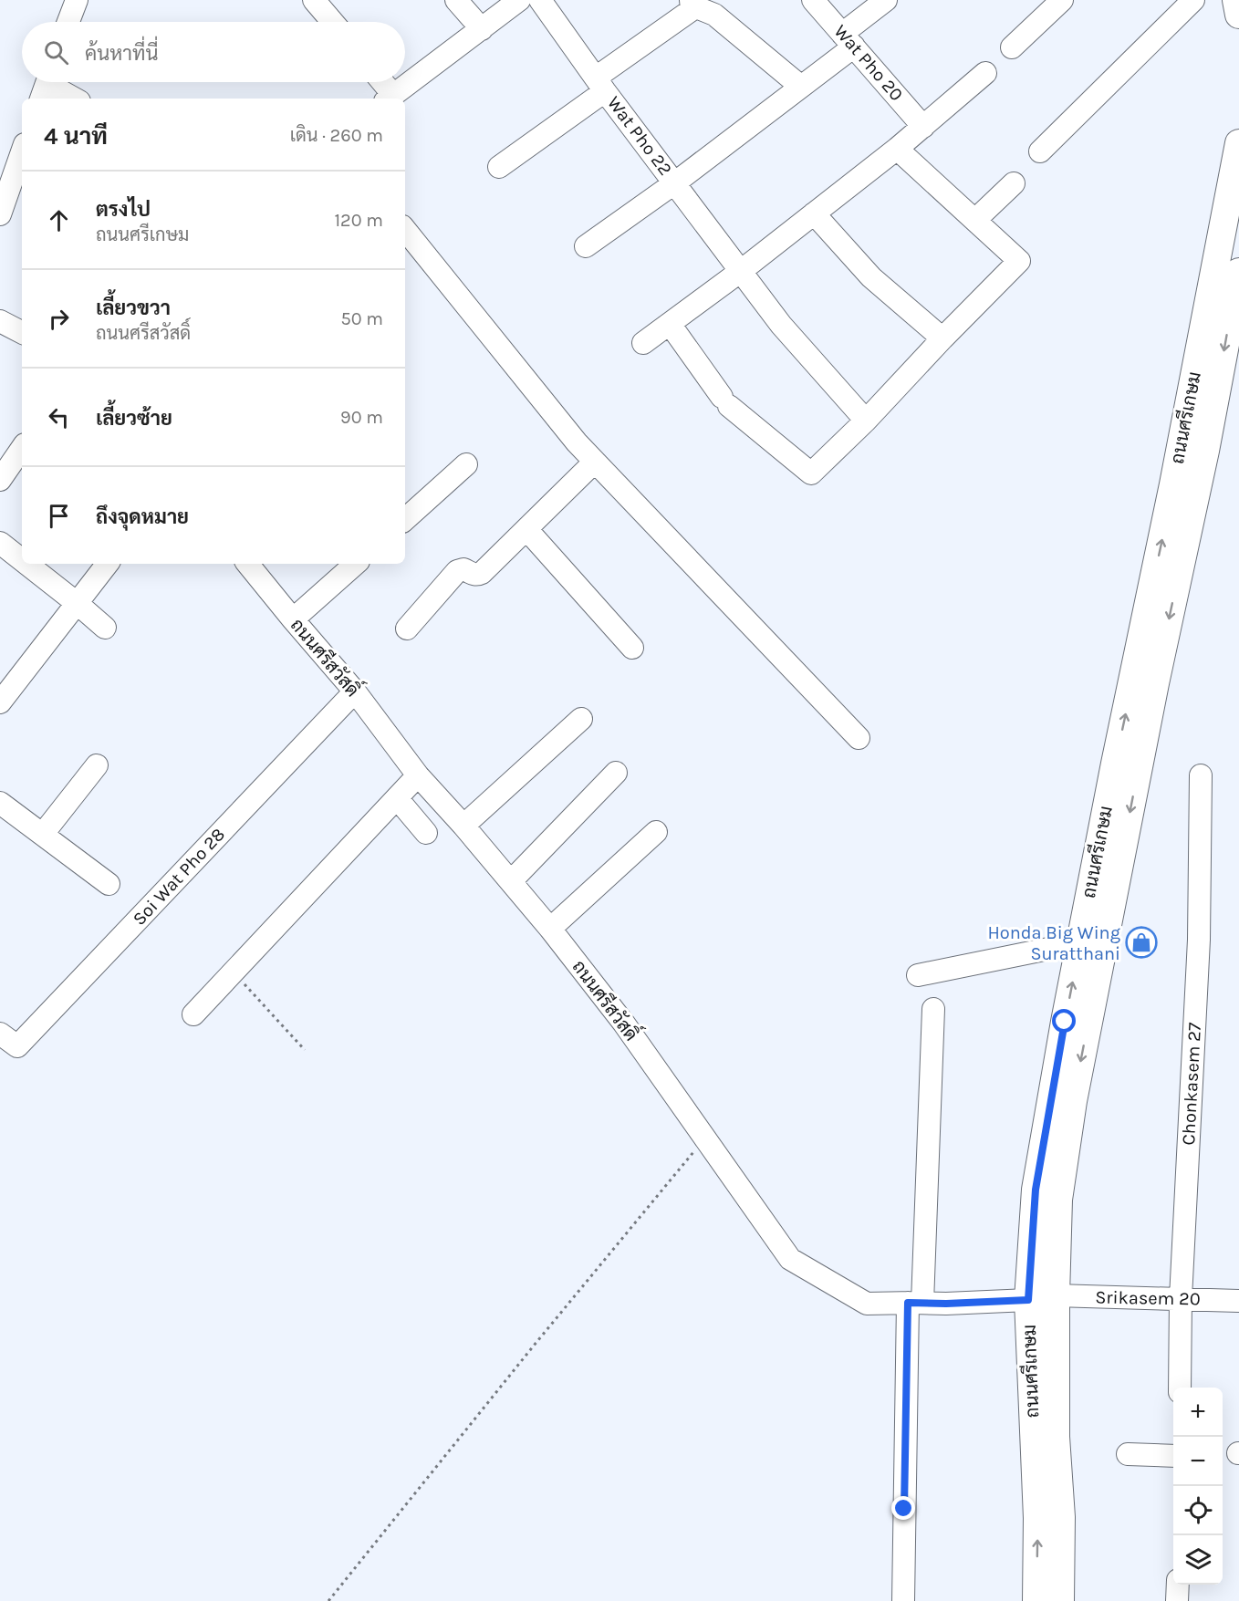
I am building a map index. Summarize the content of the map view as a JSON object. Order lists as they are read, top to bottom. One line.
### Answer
{"streets":{"main road":["ถนนศรีเกษม"],"street":["Wat Pho 20","Wat Pho 22","ถนนศรีสวัสดิ์","Soi Wat Pho 28","Chonkasem 27","Srikasem 20"]},"crossings":[["ถนนศรีเกษม","ถนนศรีสวัสดิ์"],["ถนนศรีเกษม","Srikasem 20"],["ถนนศรีสวัสดิ์","Soi Wat Pho 28"],["Chonkasem 27","Srikasem 20"]],"places":{"shop":["Honda Big Wing Suratthani"]},"page":{"search":"ค้นหาที่นี่","heading":["4 นาที","เดิน · 260 m"],"list":[["ตรงไป","ถนนศรีเกษม","120 m"],["เลี้ยวขวา","ถนนศรีสวัสดิ์","50 m"],["เลี้ยวซ้าย","90 m"],"ถึงจุดหมาย"],"map_buttons":["+","−"]}}
